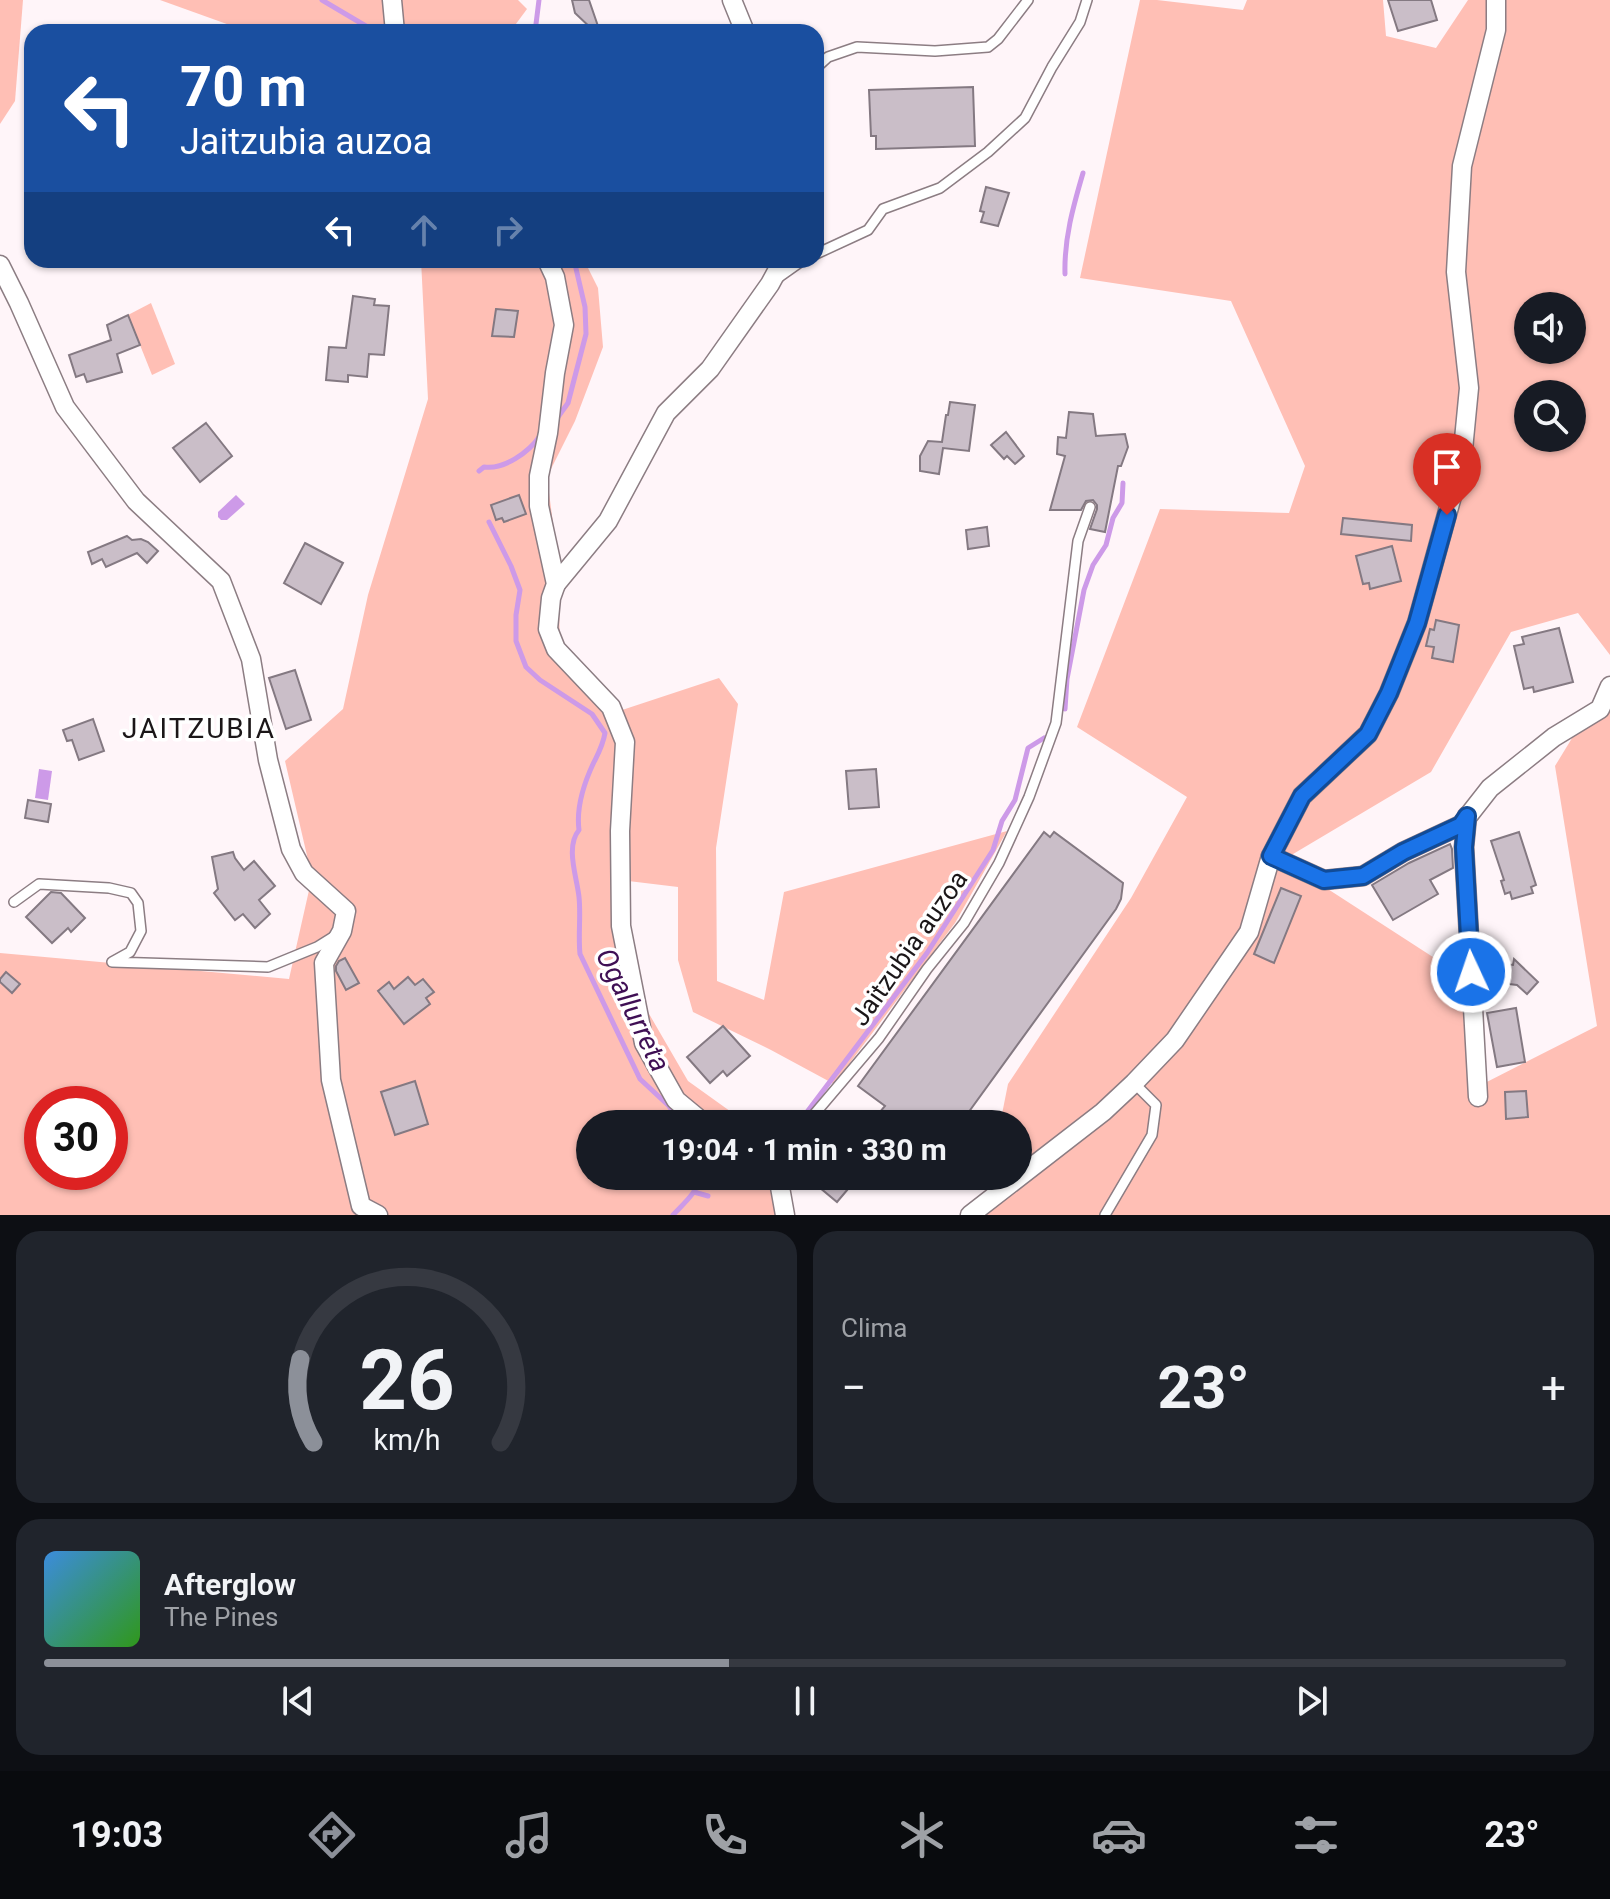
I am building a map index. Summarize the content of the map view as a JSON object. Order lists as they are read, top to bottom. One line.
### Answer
{"streets":{"lane":["Jaitzubia auzoa"]},"districts":["JAITZUBIA"],"water":["Ogallurreta"],"page":{"turn":["70 m","Jaitzubia auzoa"],"limit":"30","trip":"19:04 · 1 min · 330 m","tile":"Clima","heat":["−","23°","+"],"song":["Afterglow","The Pines"],"tabs":["19:03","23°"],"gauge":["26","km/h"]}}
